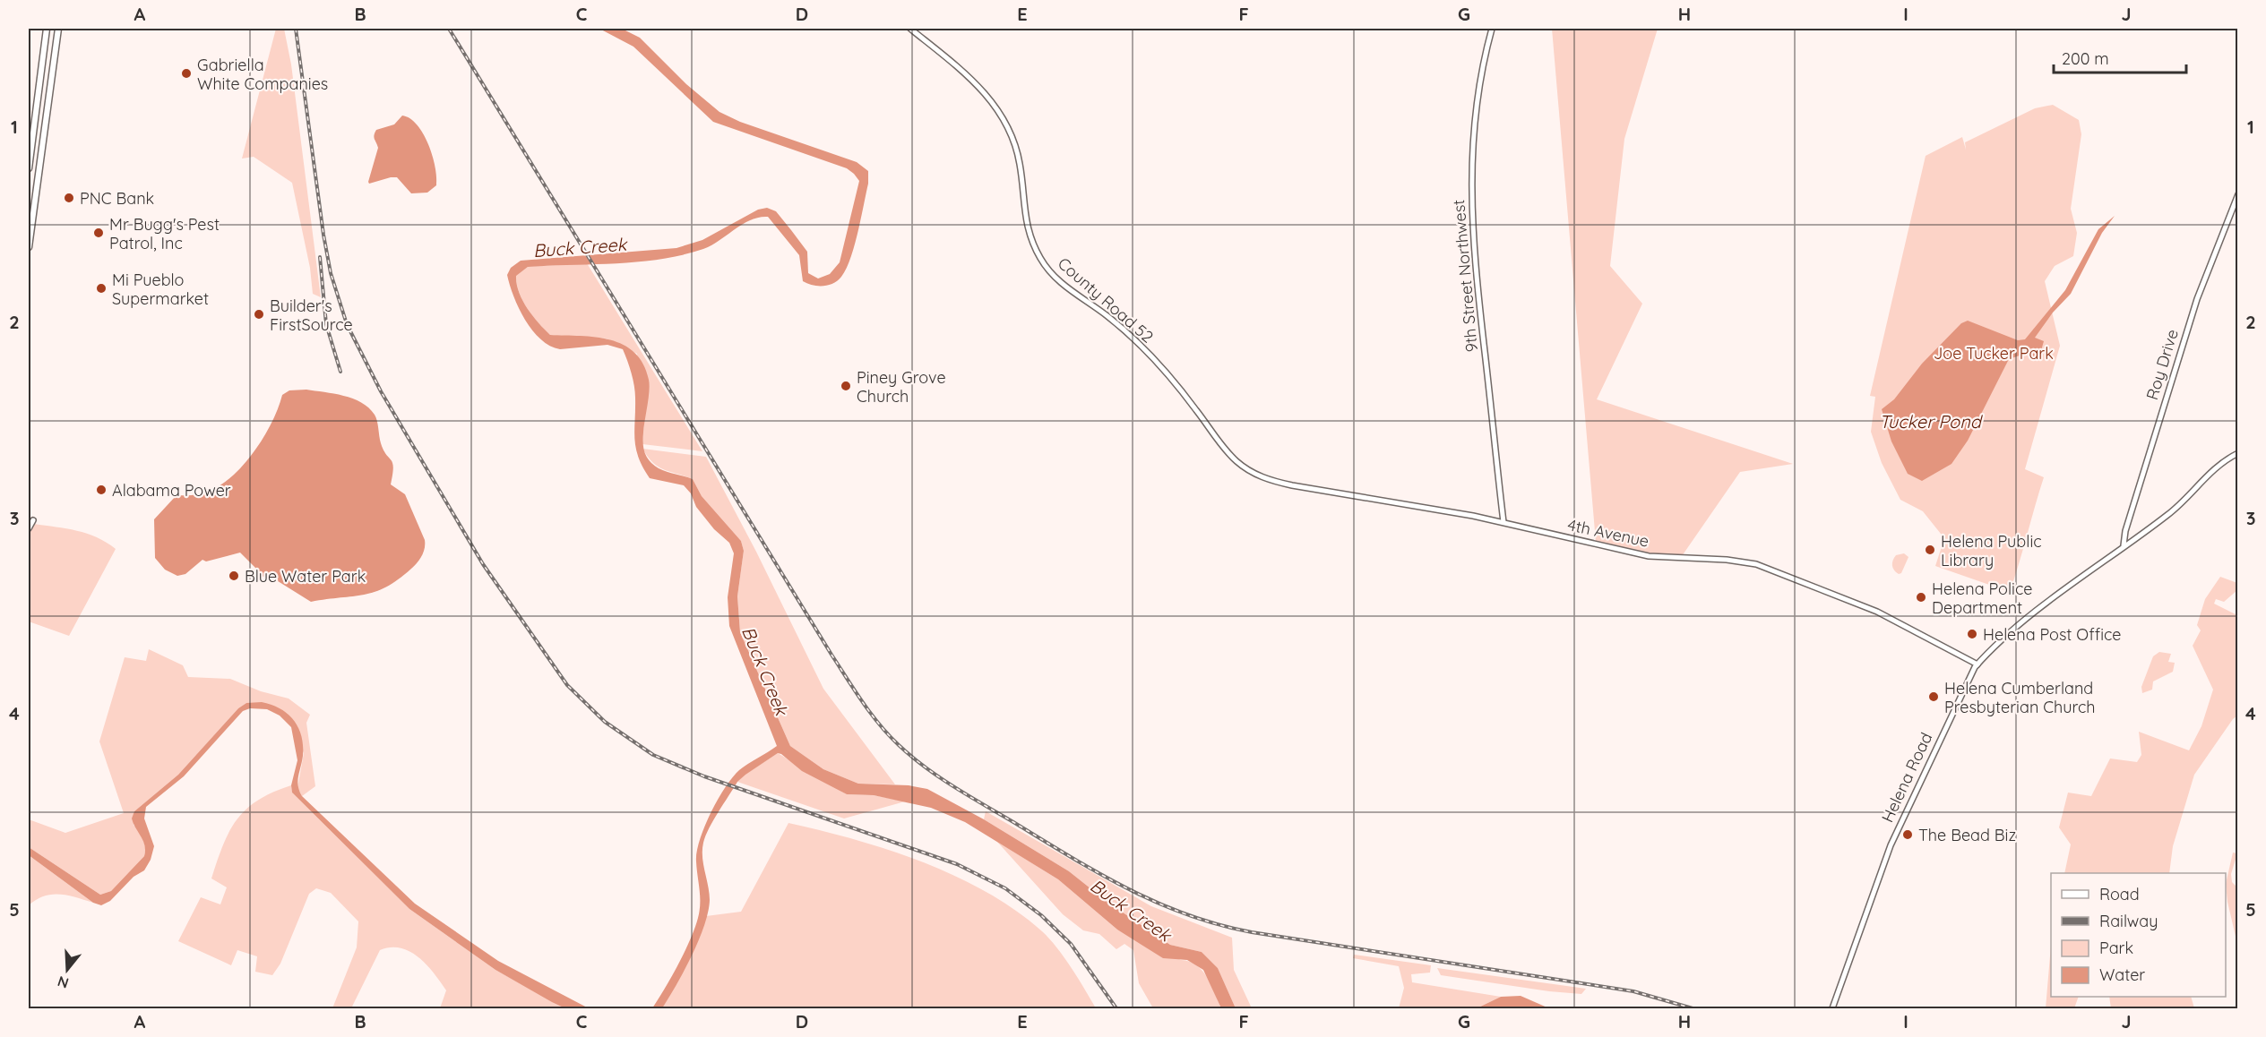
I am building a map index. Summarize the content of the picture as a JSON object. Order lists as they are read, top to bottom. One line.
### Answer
{"streets":{"street":["9th Street Northwest","County Road 52","Roy Drive","4th Avenue","Helena Road"]},"crossings":[["9th Street Northwest","4th Avenue"],["County Road 52","4th Avenue"],["Roy Drive","Helena Road"],["4th Avenue","Helena Road"]],"water":["Buck Creek","Tucker Pond"],"parks":["Joe Tucker Park"],"places":["Gabriella White Companies","PNC Bank","Mr Bugg's Pest Patrol, Inc","Mi Pueblo Supermarket","Builder's FirstSource","Piney Grove Church","Alabama Power","Helena Public Library","Blue Water Park","Helena Police Department","Helena Post Office","Helena Cumberland Presbyterian Church","The Bead Biz"],"legend":["Road","Railway","Park","Water"],"scale_bar":"200 m","north":"bottom","grid":{"columns":["A","B","C","D","E","F","G","H","I","J"],"rows":["1","2","3","4","5"]}}
